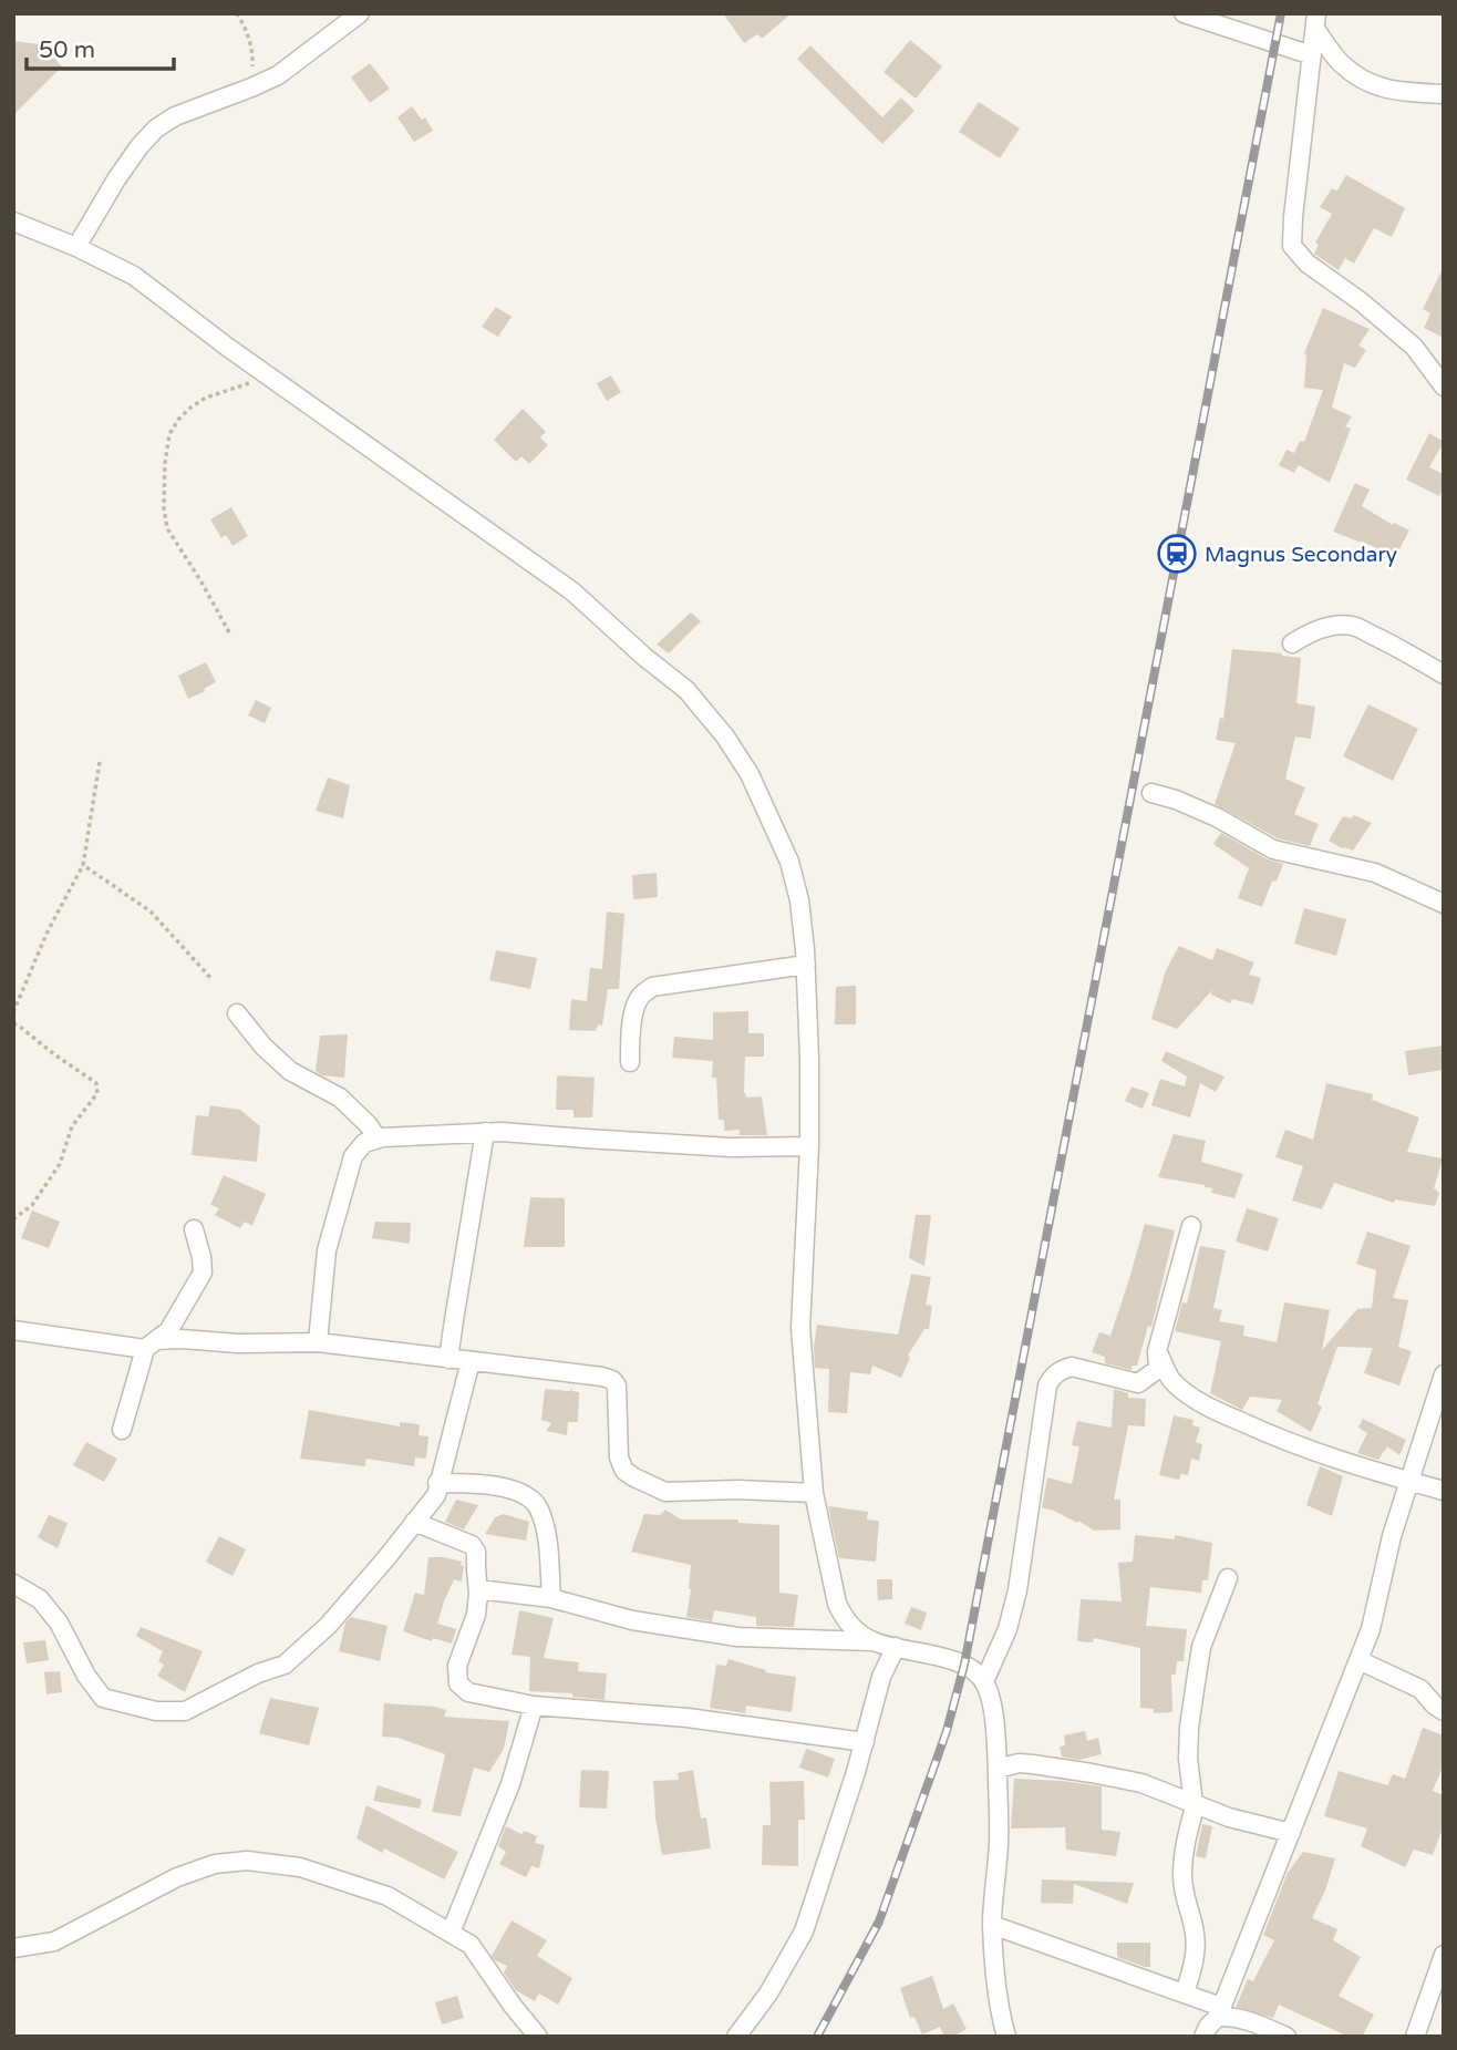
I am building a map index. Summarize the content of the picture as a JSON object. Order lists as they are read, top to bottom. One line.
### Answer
{"places":{"station":["Magnus Secondary"]},"scale_bar":"50 m"}
